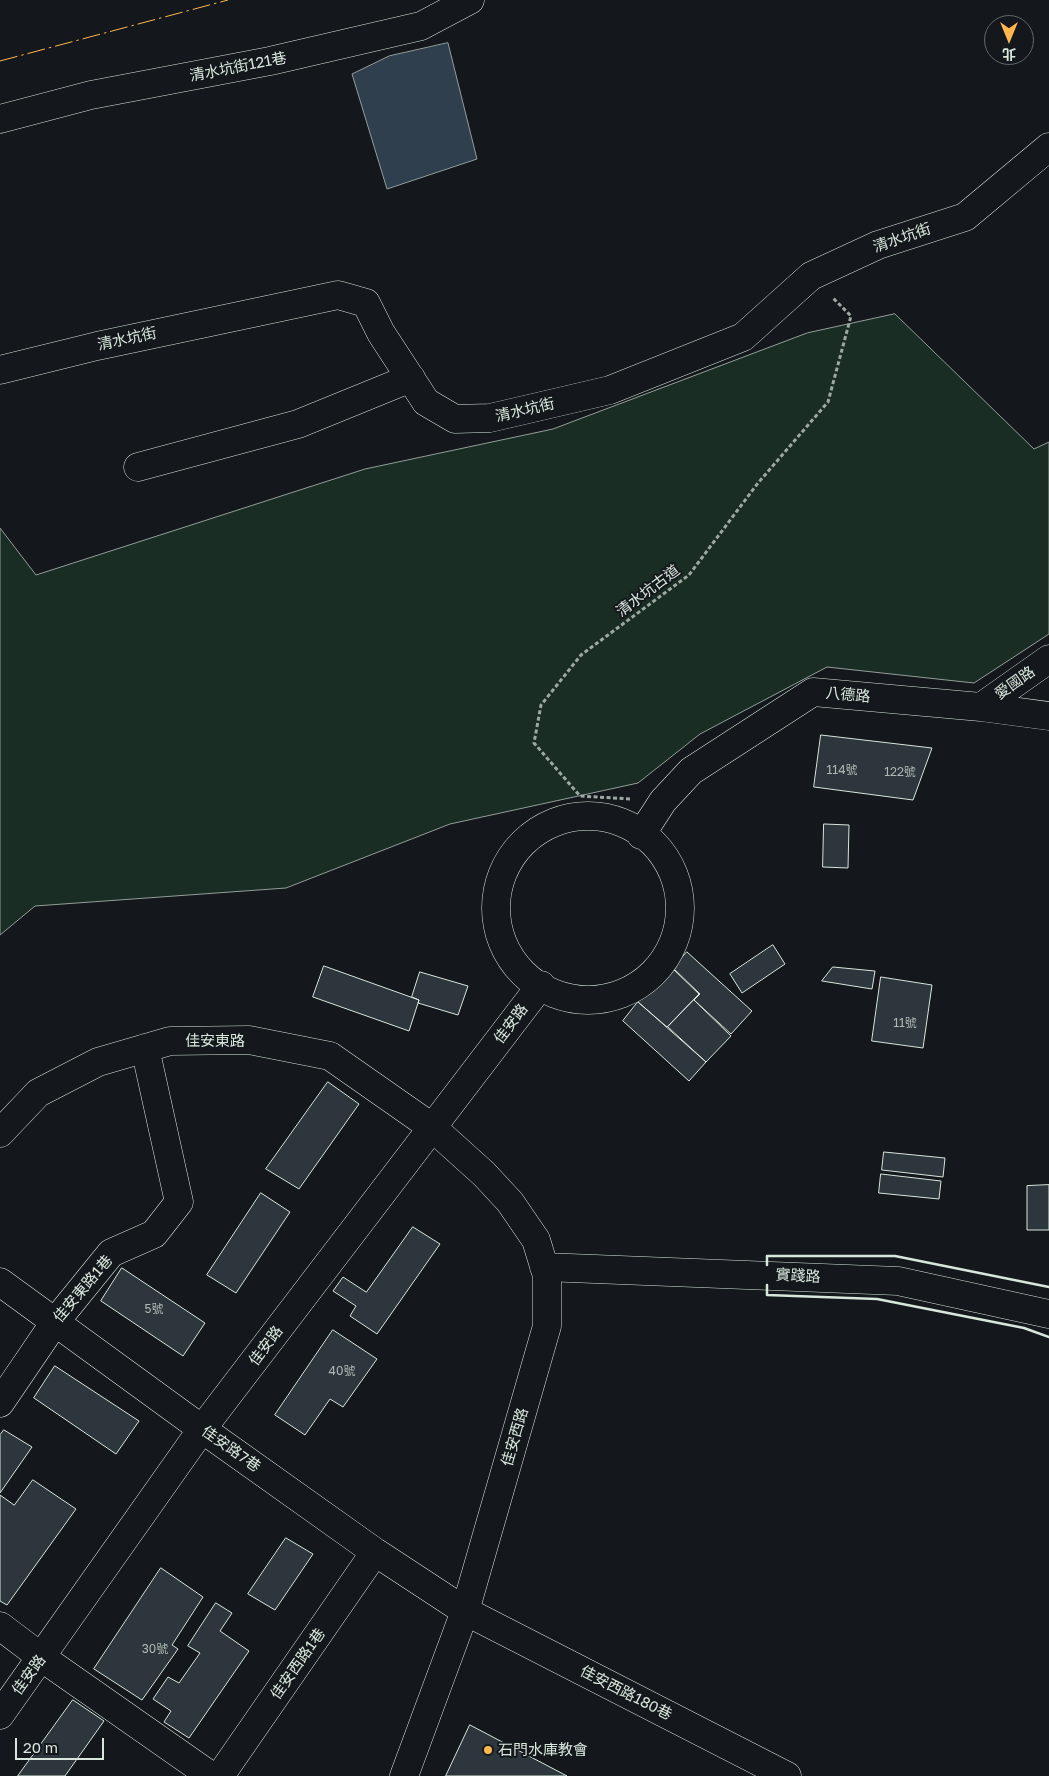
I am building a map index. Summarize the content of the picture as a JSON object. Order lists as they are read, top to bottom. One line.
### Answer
{"streets":{"lane":["清水坑街121巷","清水坑街","愛國路","八德路","佳安路","佳安東路","實踐路","佳安東路1巷","佳安西路","佳安路7巷","佳安西路1巷","佳安西路180巷"],"path":["清水坑古道"]},"crossings":[["清水坑街","清水坑古道"],["清水坑古道","八德路"],["愛國路","八德路"],["佳安路","佳安東路"],["佳安路","佳安西路"],["佳安路","佳安路7巷"],["佳安東路","佳安東路1巷"],["佳安東路","佳安西路"],["實踐路","佳安西路"],["佳安東路1巷","佳安路7巷"],["佳安西路","佳安路7巷"],["佳安西路","佳安西路180巷"],["佳安路7巷","佳安西路1巷"],["佳安路7巷","佳安西路180巷"]],"places":["石門水庫教會"],"house_numbers":["114號","122號","11號","5號","40號","30號"],"scale_bar":"20 m","north":"bottom"}
